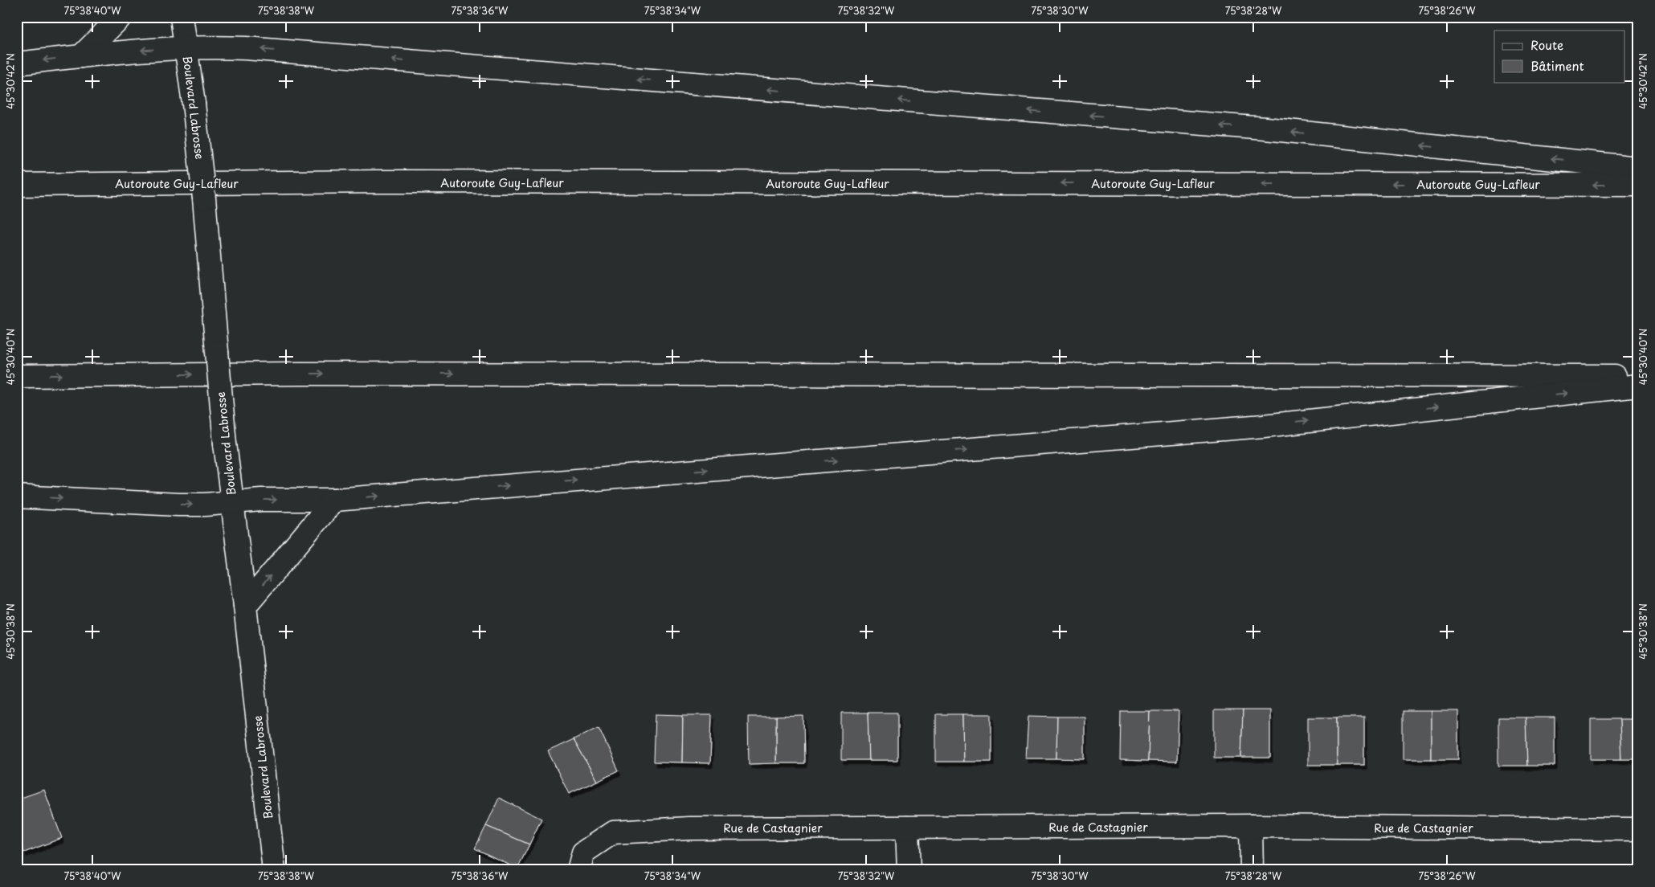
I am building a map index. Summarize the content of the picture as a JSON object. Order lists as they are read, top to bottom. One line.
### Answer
{"streets":{"main road":["Boulevard Labrosse","Autoroute Guy-Lafleur","Rue de Castagnier"]},"legend":["Route","Bâtiment"],"coordinates":["75°38'40\"W","75°38'38\"W","75°38'36\"W","75°38'34\"W","75°38'32\"W","75°38'30\"W","75°38'28\"W","75°38'26\"W","45°30'42\"N","45°30'40\"N","45°30'38\"N"]}
